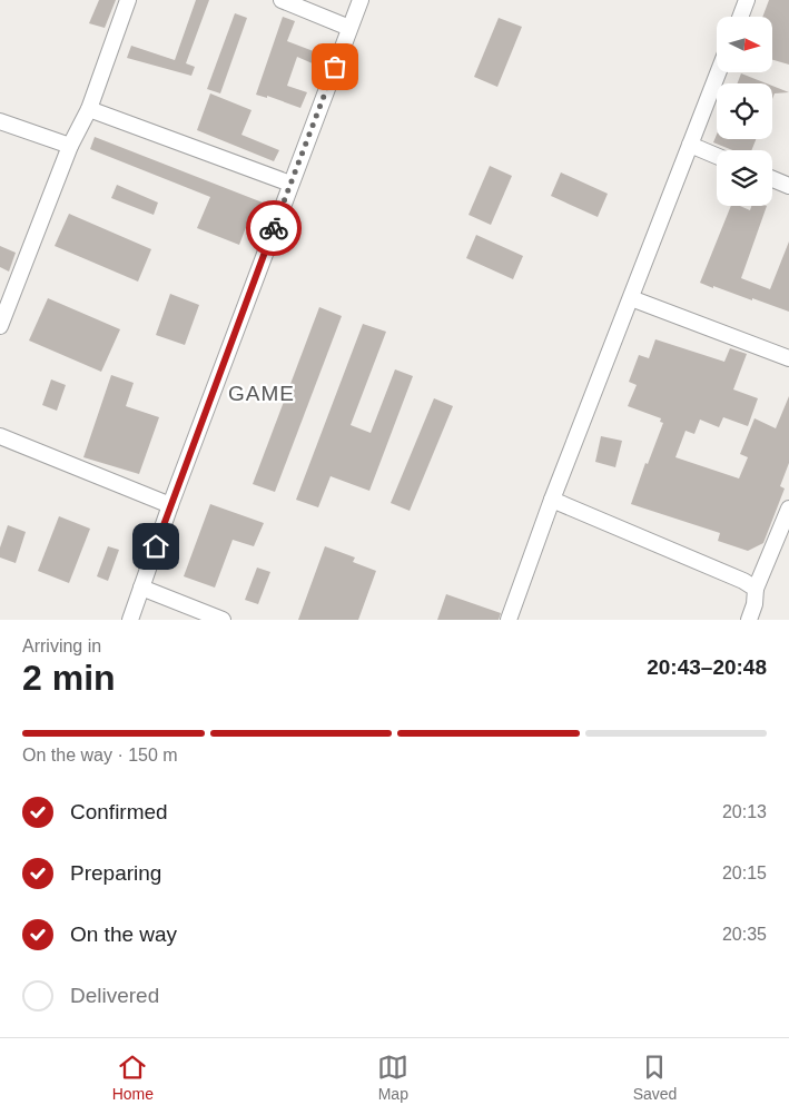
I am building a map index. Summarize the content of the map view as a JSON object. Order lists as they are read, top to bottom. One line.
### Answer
{"districts":["GAME"],"north":"right","page":{"heading":["2 min","Arriving in","20:43–20:48"],"bar":"On the way · 150 m","list":[["Confirmed","20:13"],["Preparing","20:15"],["On the way","20:35"],"Delivered"],"tabs":["Home","Map","Saved"]}}
